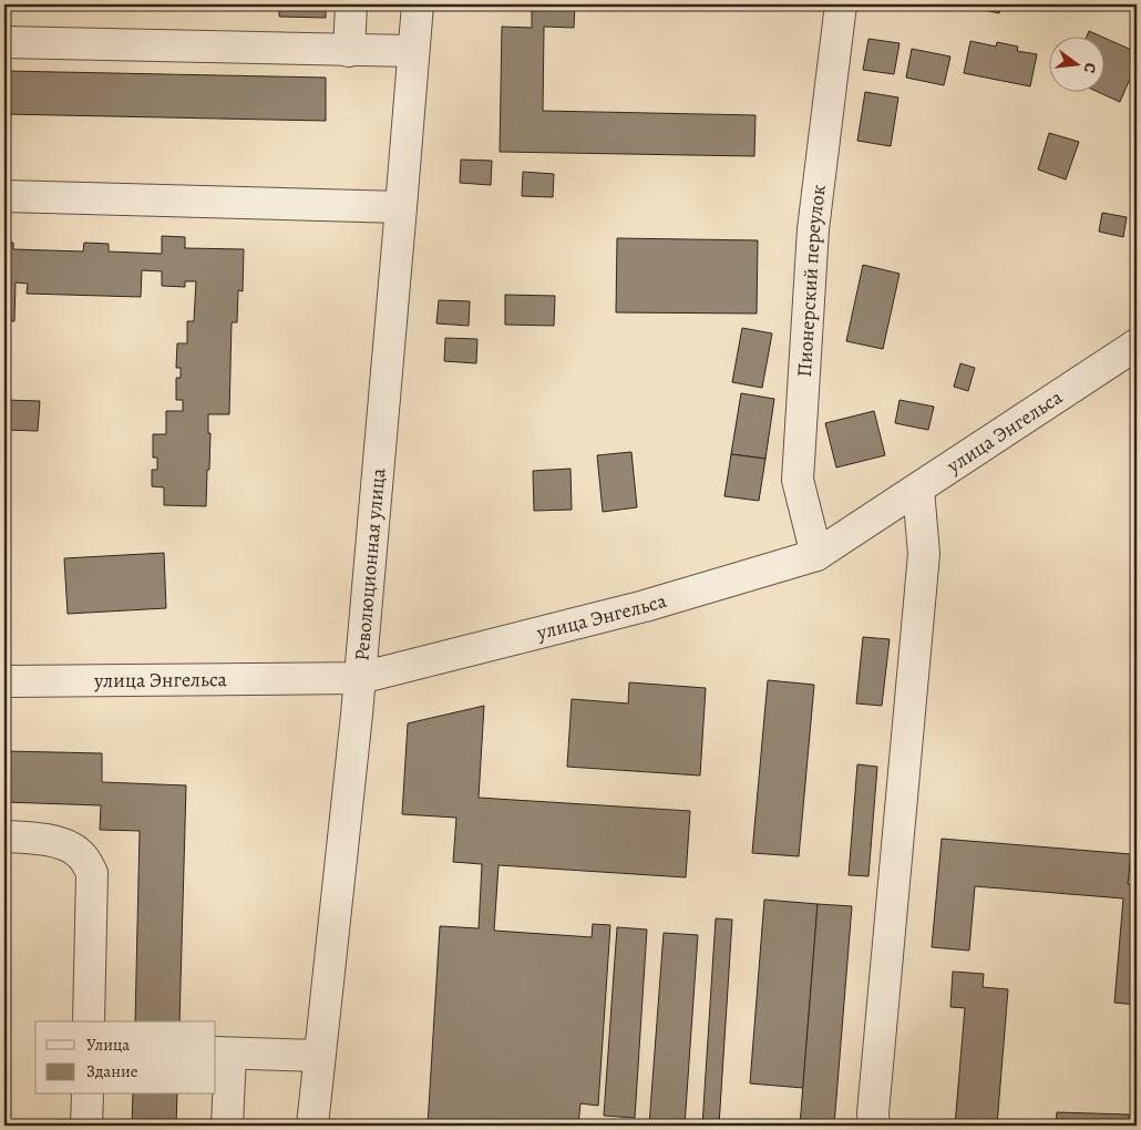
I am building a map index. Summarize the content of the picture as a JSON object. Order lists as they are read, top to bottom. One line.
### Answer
{"streets":{"street":["Пионерский переулок","улица Энгельса","Революционная улица"]},"crossings":[["Пионерский переулок","улица Энгельса"],["улица Энгельса","Революционная улица"]],"legend":["Улица","Здание"],"north":"right"}
